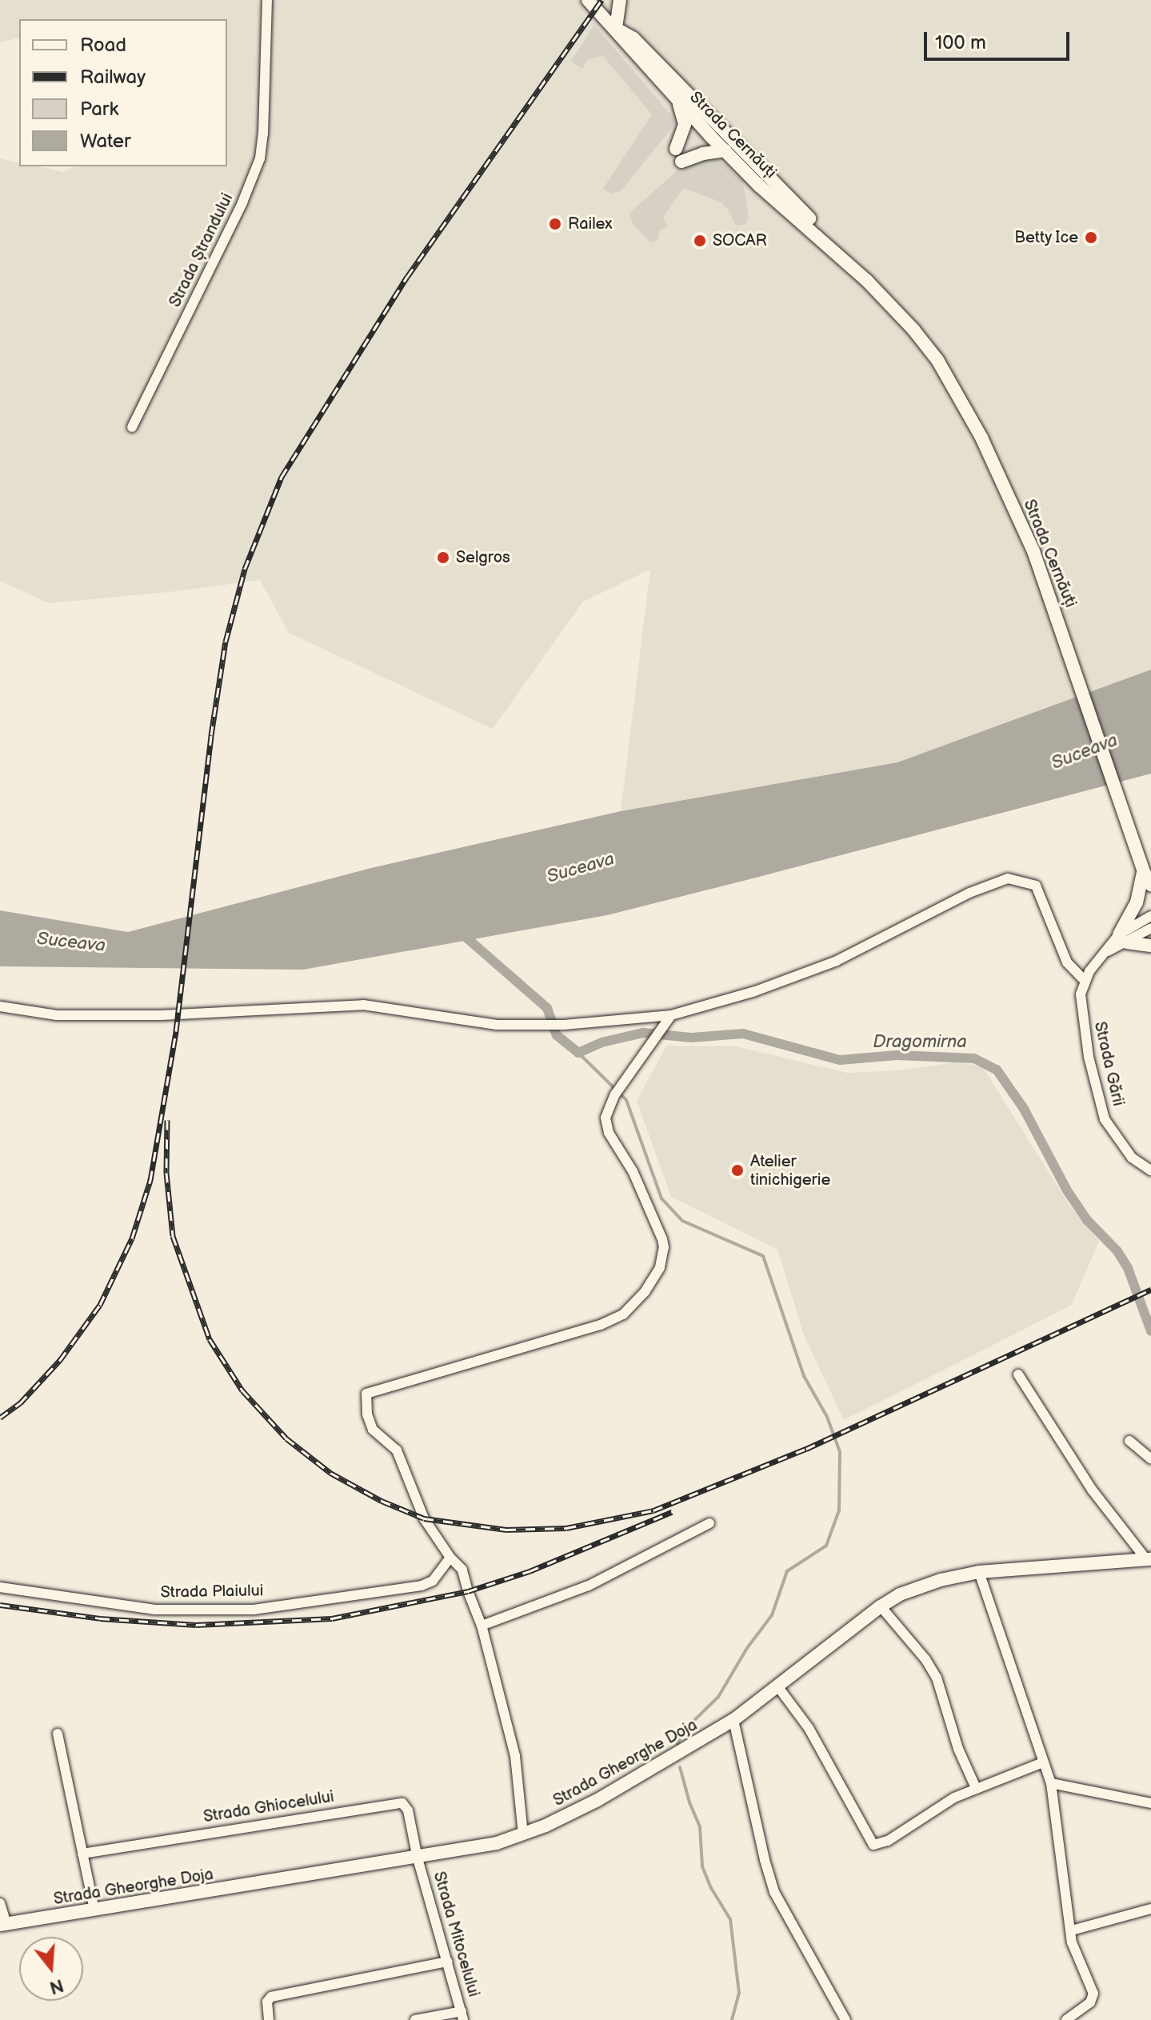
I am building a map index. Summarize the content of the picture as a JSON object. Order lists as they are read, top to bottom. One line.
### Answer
{"streets":{"main road":["Strada Cernăuți","Strada Gheorghe Doja"],"street":["Strada Ștrandului","Strada Gării","Strada Plaiului","Strada Ghiocelului","Strada Mitocelului"]},"crossings":[["Strada Gheorghe Doja","Strada Ghiocelului"],["Strada Gheorghe Doja","Strada Mitocelului"],["Strada Ghiocelului","Strada Mitocelului"]],"water":["Suceava","Dragomirna"],"places":["Railex","Betty Ice","SOCAR","Selgros","Atelier tinichigerie"],"legend":["Road","Railway","Park","Water"],"scale_bar":"100 m","north":"bottom"}
